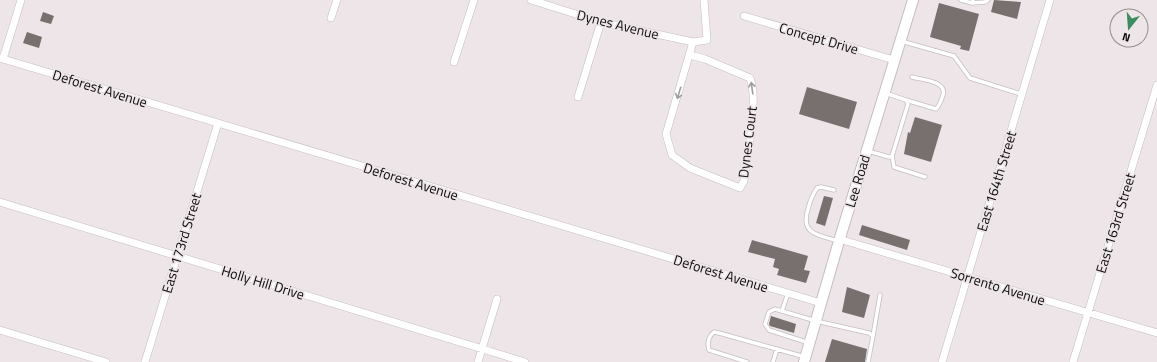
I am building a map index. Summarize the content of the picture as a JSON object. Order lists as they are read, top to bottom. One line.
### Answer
{"streets":{"main road":["Lee Road"],"street":["Dynes Avenue","Concept Drive","Deforest Avenue","Dynes Court","East 164th Street","East 163rd Street","East 173rd Street","Holly Hill Drive","Sorrento Avenue"]},"crossings":[["Dynes Avenue","Dynes Court"],["Concept Drive","Lee Road"],["Deforest Avenue","Lee Road"],["Deforest Avenue","East 173rd Street"],["Lee Road","Sorrento Avenue"],["East 164th Street","Sorrento Avenue"],["East 163rd Street","Sorrento Avenue"],["East 173rd Street","Holly Hill Drive"]],"north":"bottom"}
